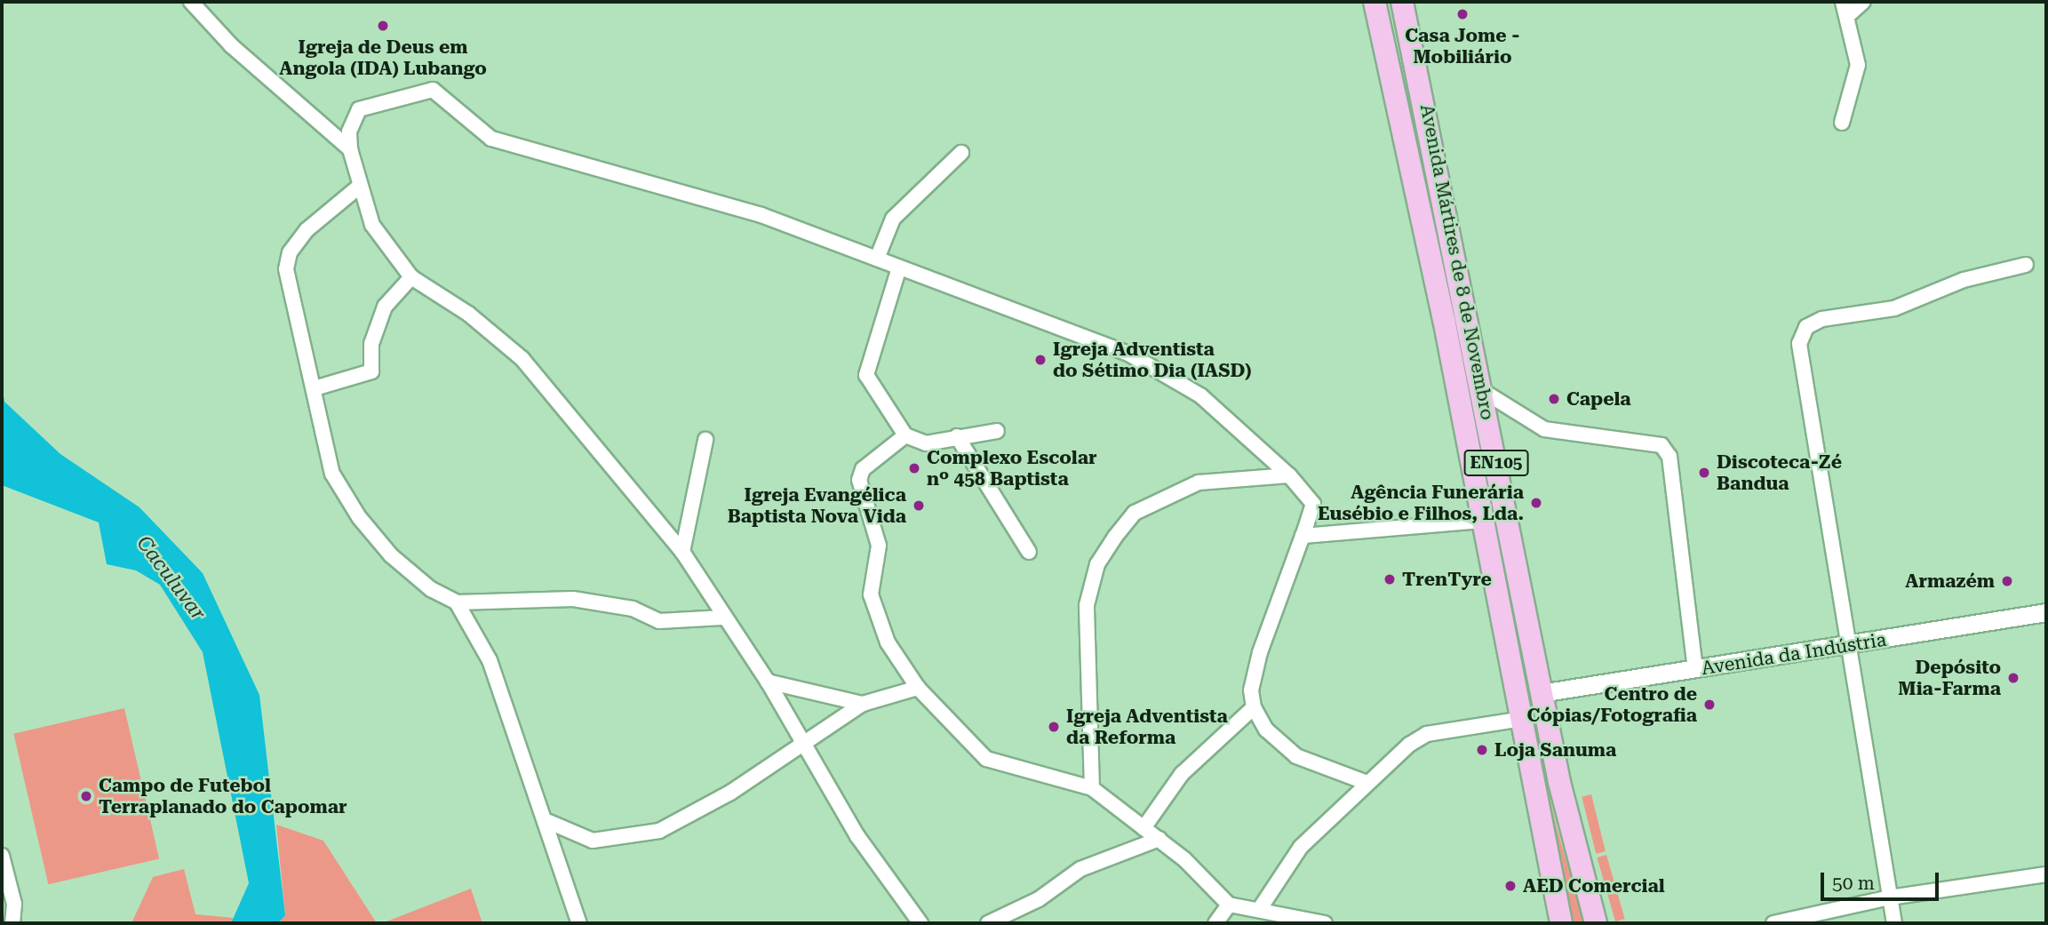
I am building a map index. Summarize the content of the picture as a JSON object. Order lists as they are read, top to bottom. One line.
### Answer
{"streets":{"main road":["Avenida Mártires de 8 de Novembro","EN105"],"street":["Avenida da Indústria"]},"crossings":[["Avenida Mártires de 8 de Novembro","Avenida da Indústria"]],"water":["Caculuvar"],"places":["Casa Jome - Mobiliário","Igreja de Deus em Angola (IDA) Lubango","Igreja Adventista do Sétimo Dia (IASD)","Capela","Complexo Escolar nº 458 Baptista","Discoteca-Zé Bandua","Agência Funerária Eusébio e Filhos, Lda.","Igreja Evangélica Baptista Nova Vida","TrenTyre","Armazém","Depósito Mia-Farma","Centro de Cópias/Fotografia","Igreja Adventista da Reforma","Loja Sanuma","Campo de Futebol Terraplanado do Capomar","AED Comercial"],"scale_bar":"50 m"}
